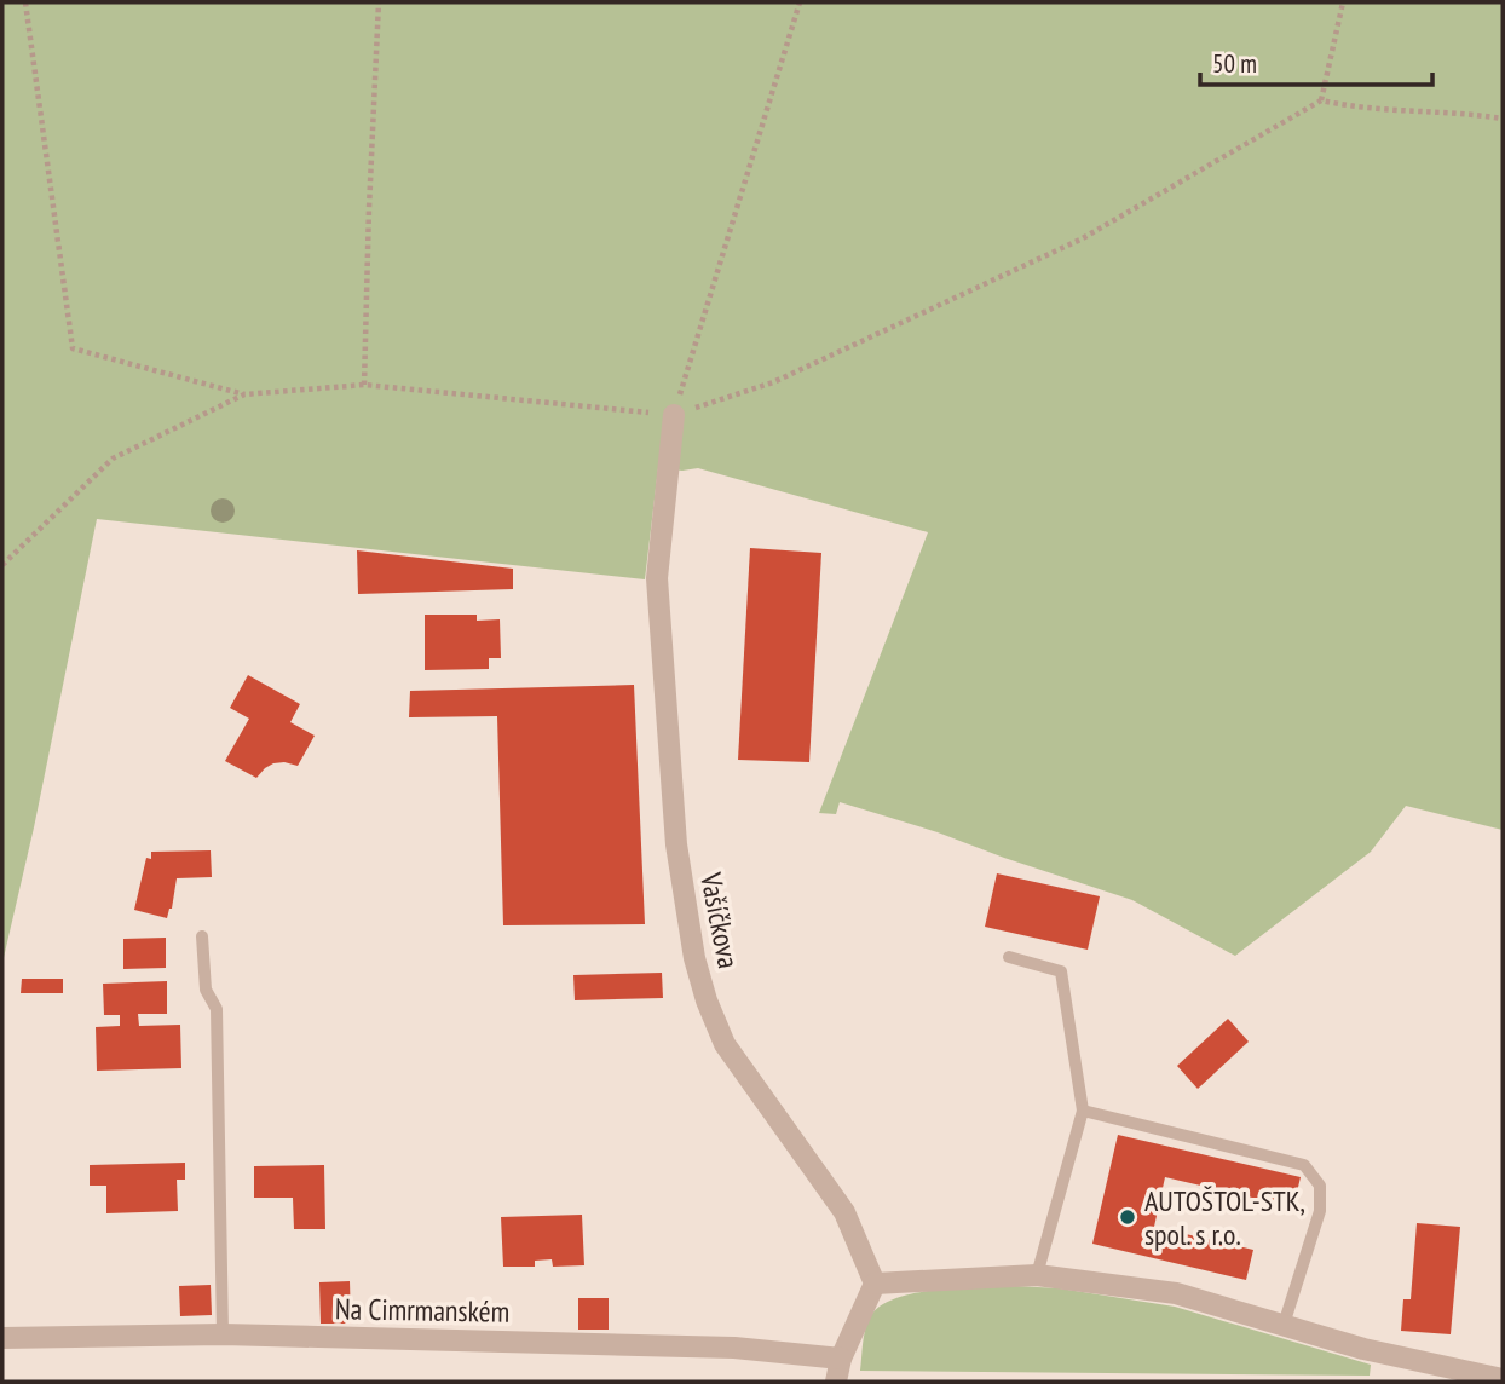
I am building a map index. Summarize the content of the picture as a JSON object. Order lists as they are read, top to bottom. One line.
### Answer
{"streets":{"street":["Vašíčkova","Na Cimrmanském"]},"places":["AUTOŠTOL-STK, spol. s r.o."],"scale_bar":"50 m"}
